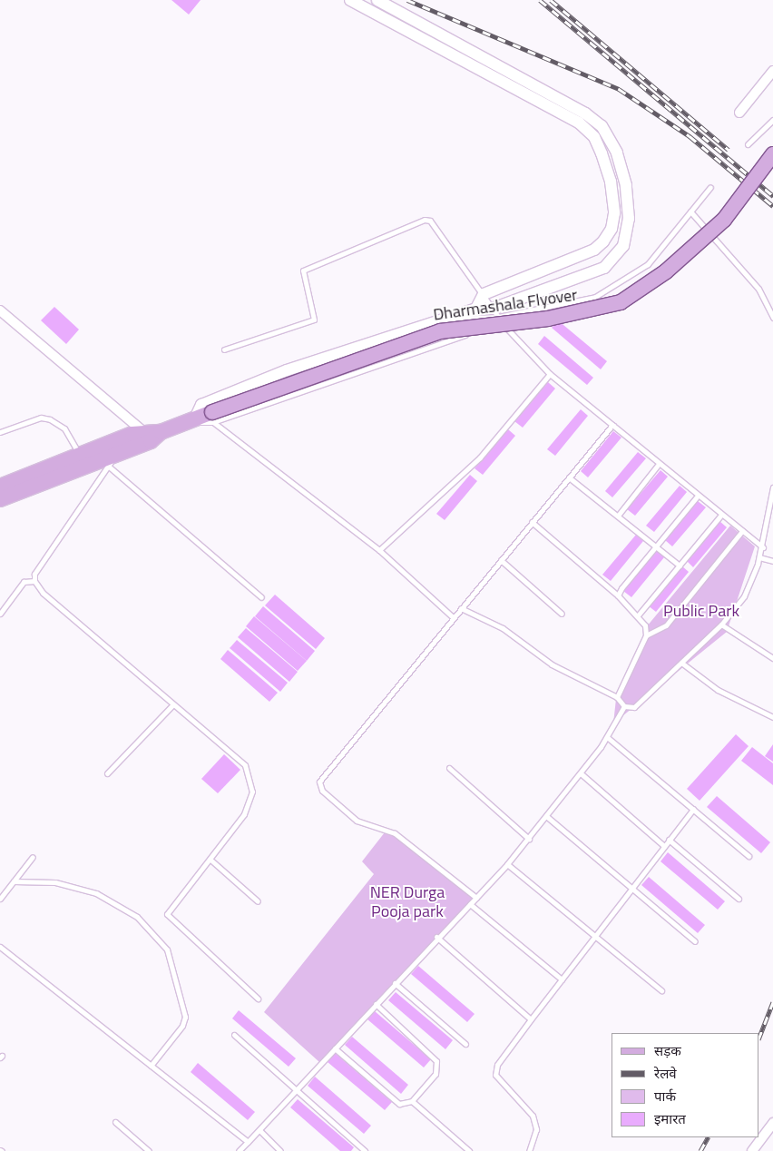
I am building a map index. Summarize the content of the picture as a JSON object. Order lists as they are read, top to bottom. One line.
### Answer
{"streets":{"main road":["Dharmashala Flyover"]},"parks":["Public Park","NER Durga Pooja park"],"legend":["सड़क","रेलवे","पार्क","इमारत"]}
